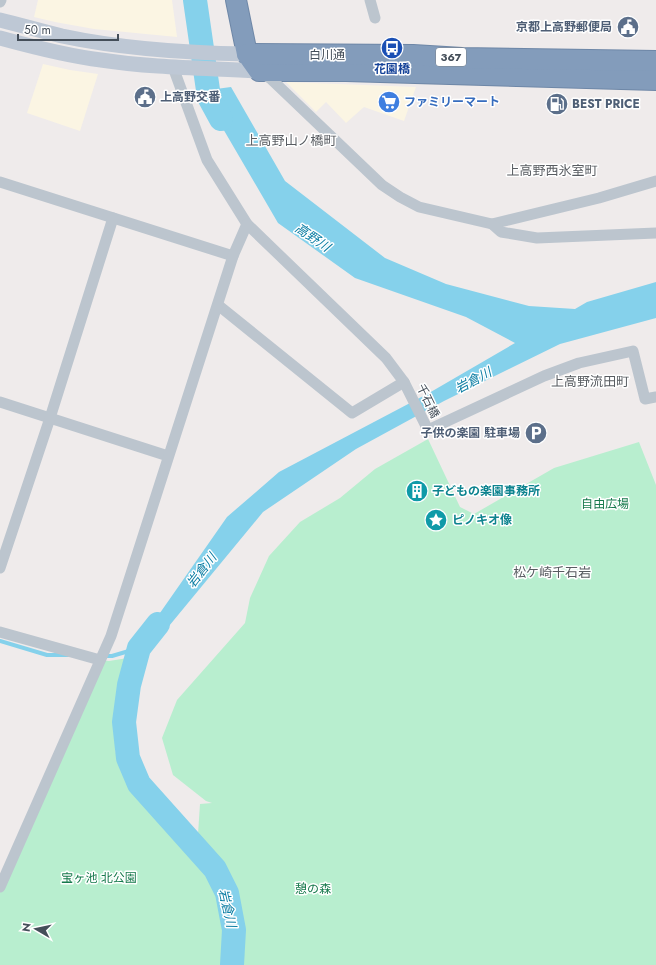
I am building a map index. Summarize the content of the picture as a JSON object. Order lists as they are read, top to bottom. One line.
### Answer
{"streets":{"highway":["白川通","367"],"street":["千石橋"]},"crossings":[["白川通","千石橋"]],"districts":["上高野山ノ橋町","上高野西氷室町","上高野流田町","松ケ崎千石岩"],"water":["高野川","岩倉川"],"parks":["自由広場","宝ヶ池 北公園","憩の森"],"places":{"public building":["京都上高野郵便局","上高野交番"],"bus stop":["花園橋"],"supermarket":["ファミリーマート"],"fuel station":["BEST PRICE"],"parking":["子供の楽園 駐車場"],"building":["子どもの楽園事務所"],"place":["ピノキオ像"]},"scale_bar":"50 m","north":"left"}
